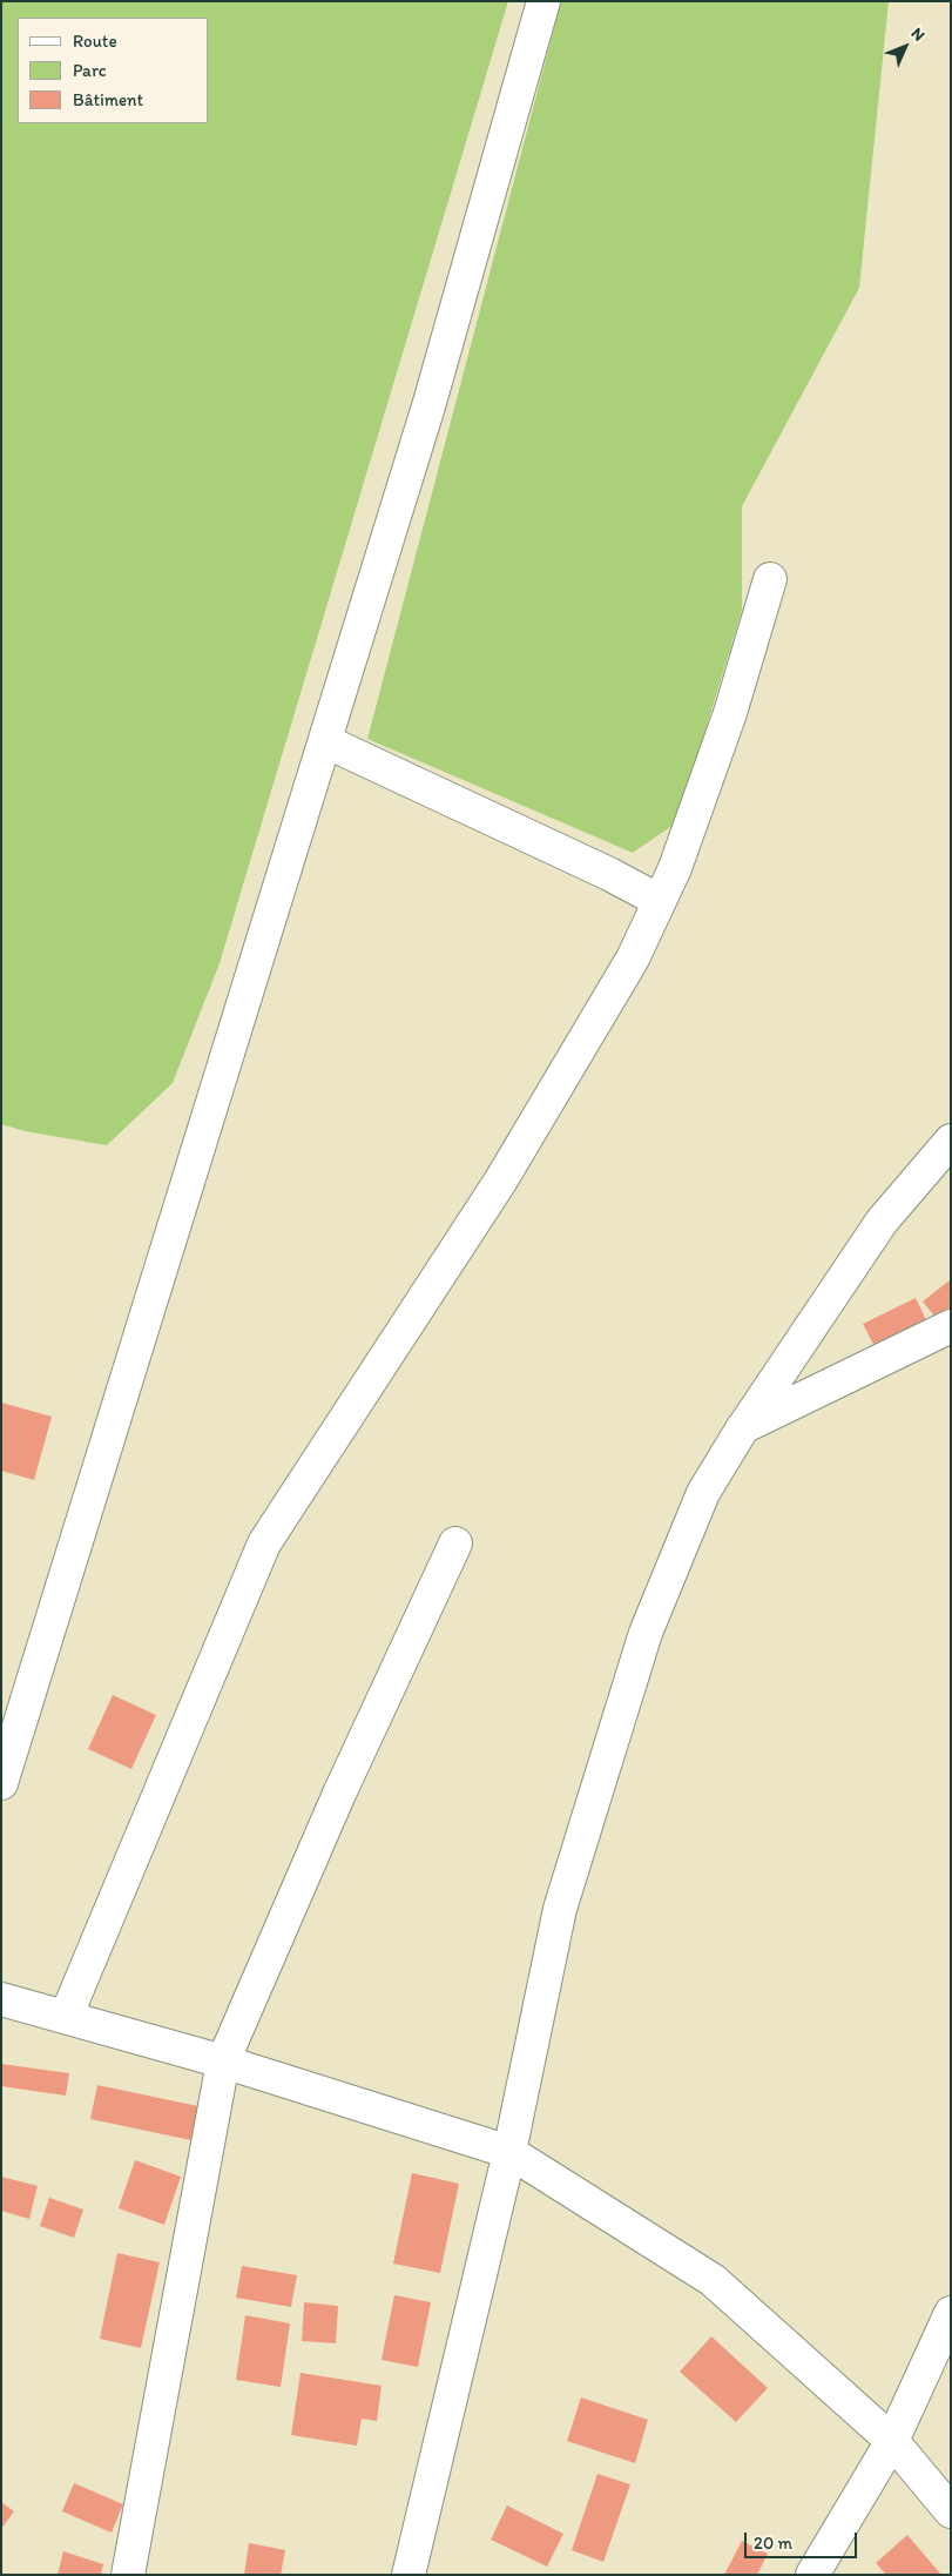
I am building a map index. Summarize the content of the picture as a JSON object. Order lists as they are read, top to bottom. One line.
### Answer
{"legend":["Route","Parc","Bâtiment"],"scale_bar":"20 m","north":"top right"}
